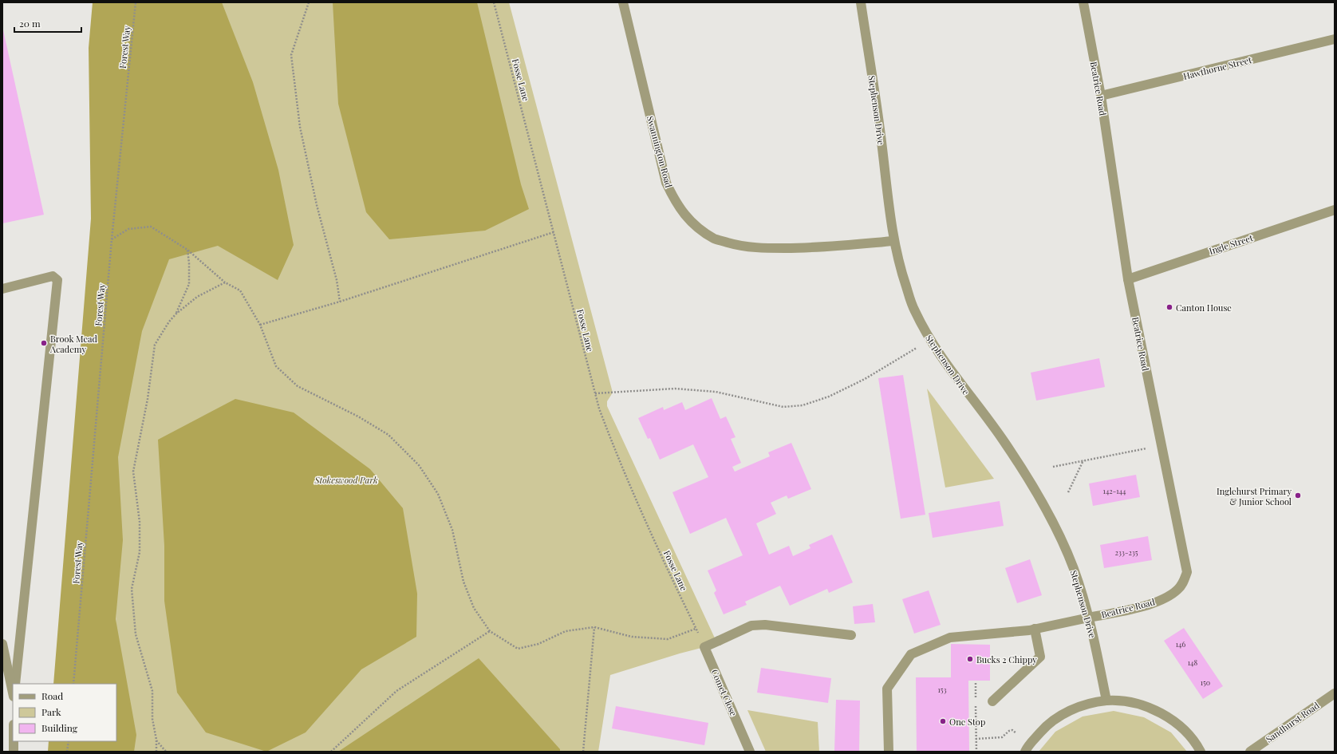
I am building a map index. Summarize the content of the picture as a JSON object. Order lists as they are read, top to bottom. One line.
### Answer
{"streets":{"street":["Hawthorne Street","Beatrice Road","Stephenson Drive","Swannington Road","Ingle Street","Comet Close","Sandhurst Road"],"path":["Forest Way","Fosse Lane"]},"crossings":[["Hawthorne Street","Beatrice Road"],["Fosse Lane","Comet Close"],["Beatrice Road","Stephenson Drive"],["Beatrice Road","Ingle Street"],["Stephenson Drive","Swannington Road"]],"parks":["Stokeswood Park"],"places":["Canton House","Brook Mead Academy","Inglehurst Primary & Junior School","Bucks 2 Chippy","One Stop"],"house_numbers":["142-144","233-235","146","148","150","153"],"legend":["Road","Park","Building"],"scale_bar":"20 m"}
